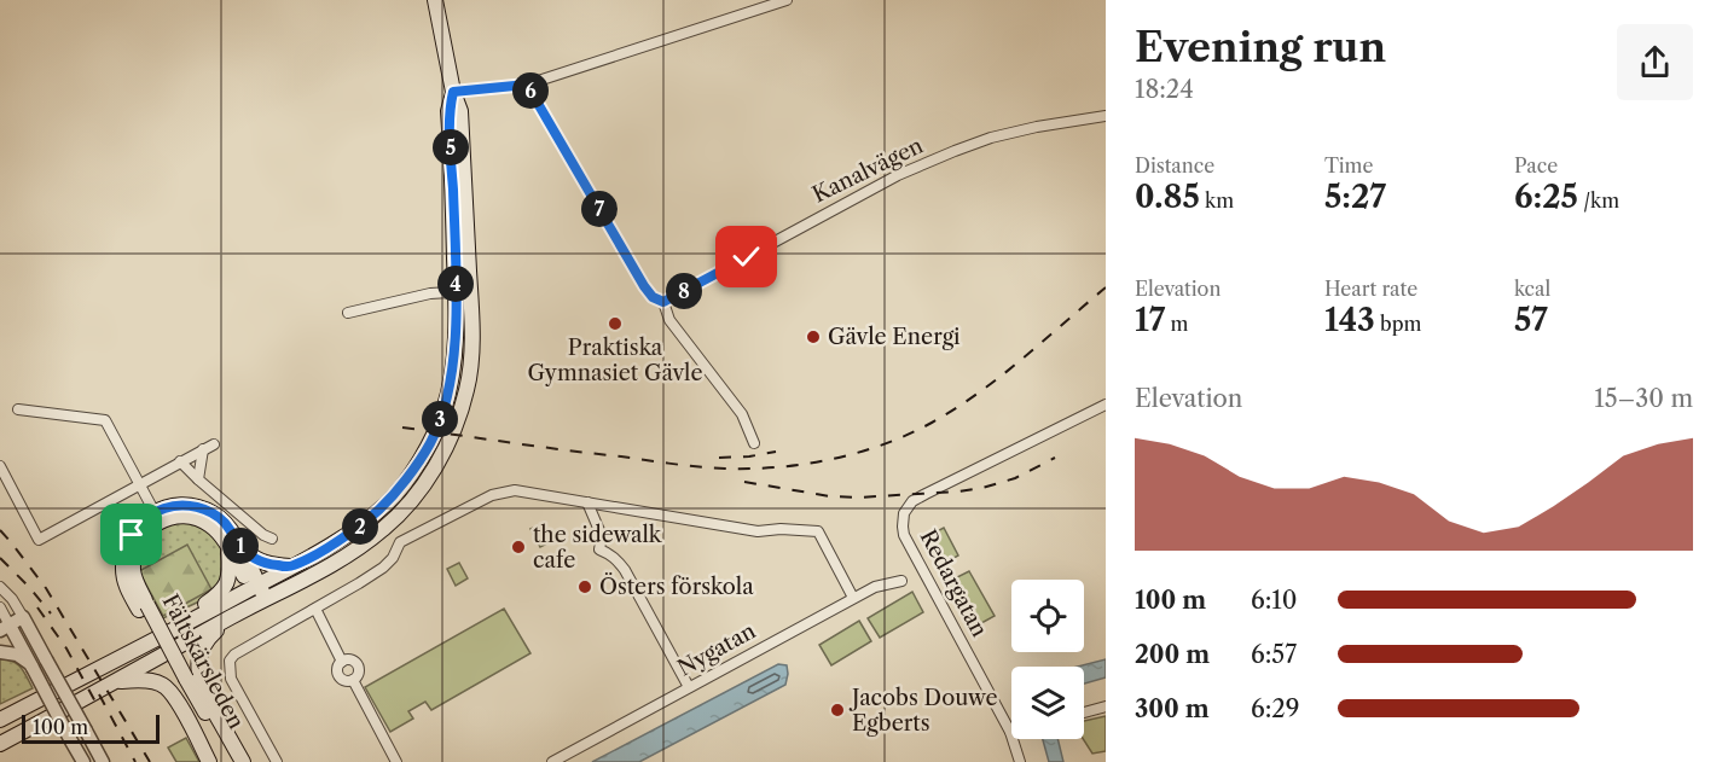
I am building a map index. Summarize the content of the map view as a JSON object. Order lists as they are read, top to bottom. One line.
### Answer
{"streets":{"main road":["Fältskärsleden"],"street":["Kanalvägen","Redargatan","Nygatan"]},"places":["Praktiska Gymnasiet Gävle","Gävle Energi","the sidewalk cafe","Östers förskola","Jacobs Douwe Egberts"],"scale_bar":"100 m","page":{"heading":["Evening run","18:24"],"pins":["6","5","7","4","8","3","2","1"],"stats":[["Distance","0.85 km"],["Time","5:27"],["Pace","6:25 /km"],["Elevation","17 m"],["Heart rate","143 bpm"],["kcal","57"]],"chart":["Elevation","15–30 m"],"list":[{"name":"100 m","note":"6:10"},{"name":"200 m","note":"6:57"},{"name":"300 m","note":"6:29"}],"scale":"100 m"}}
